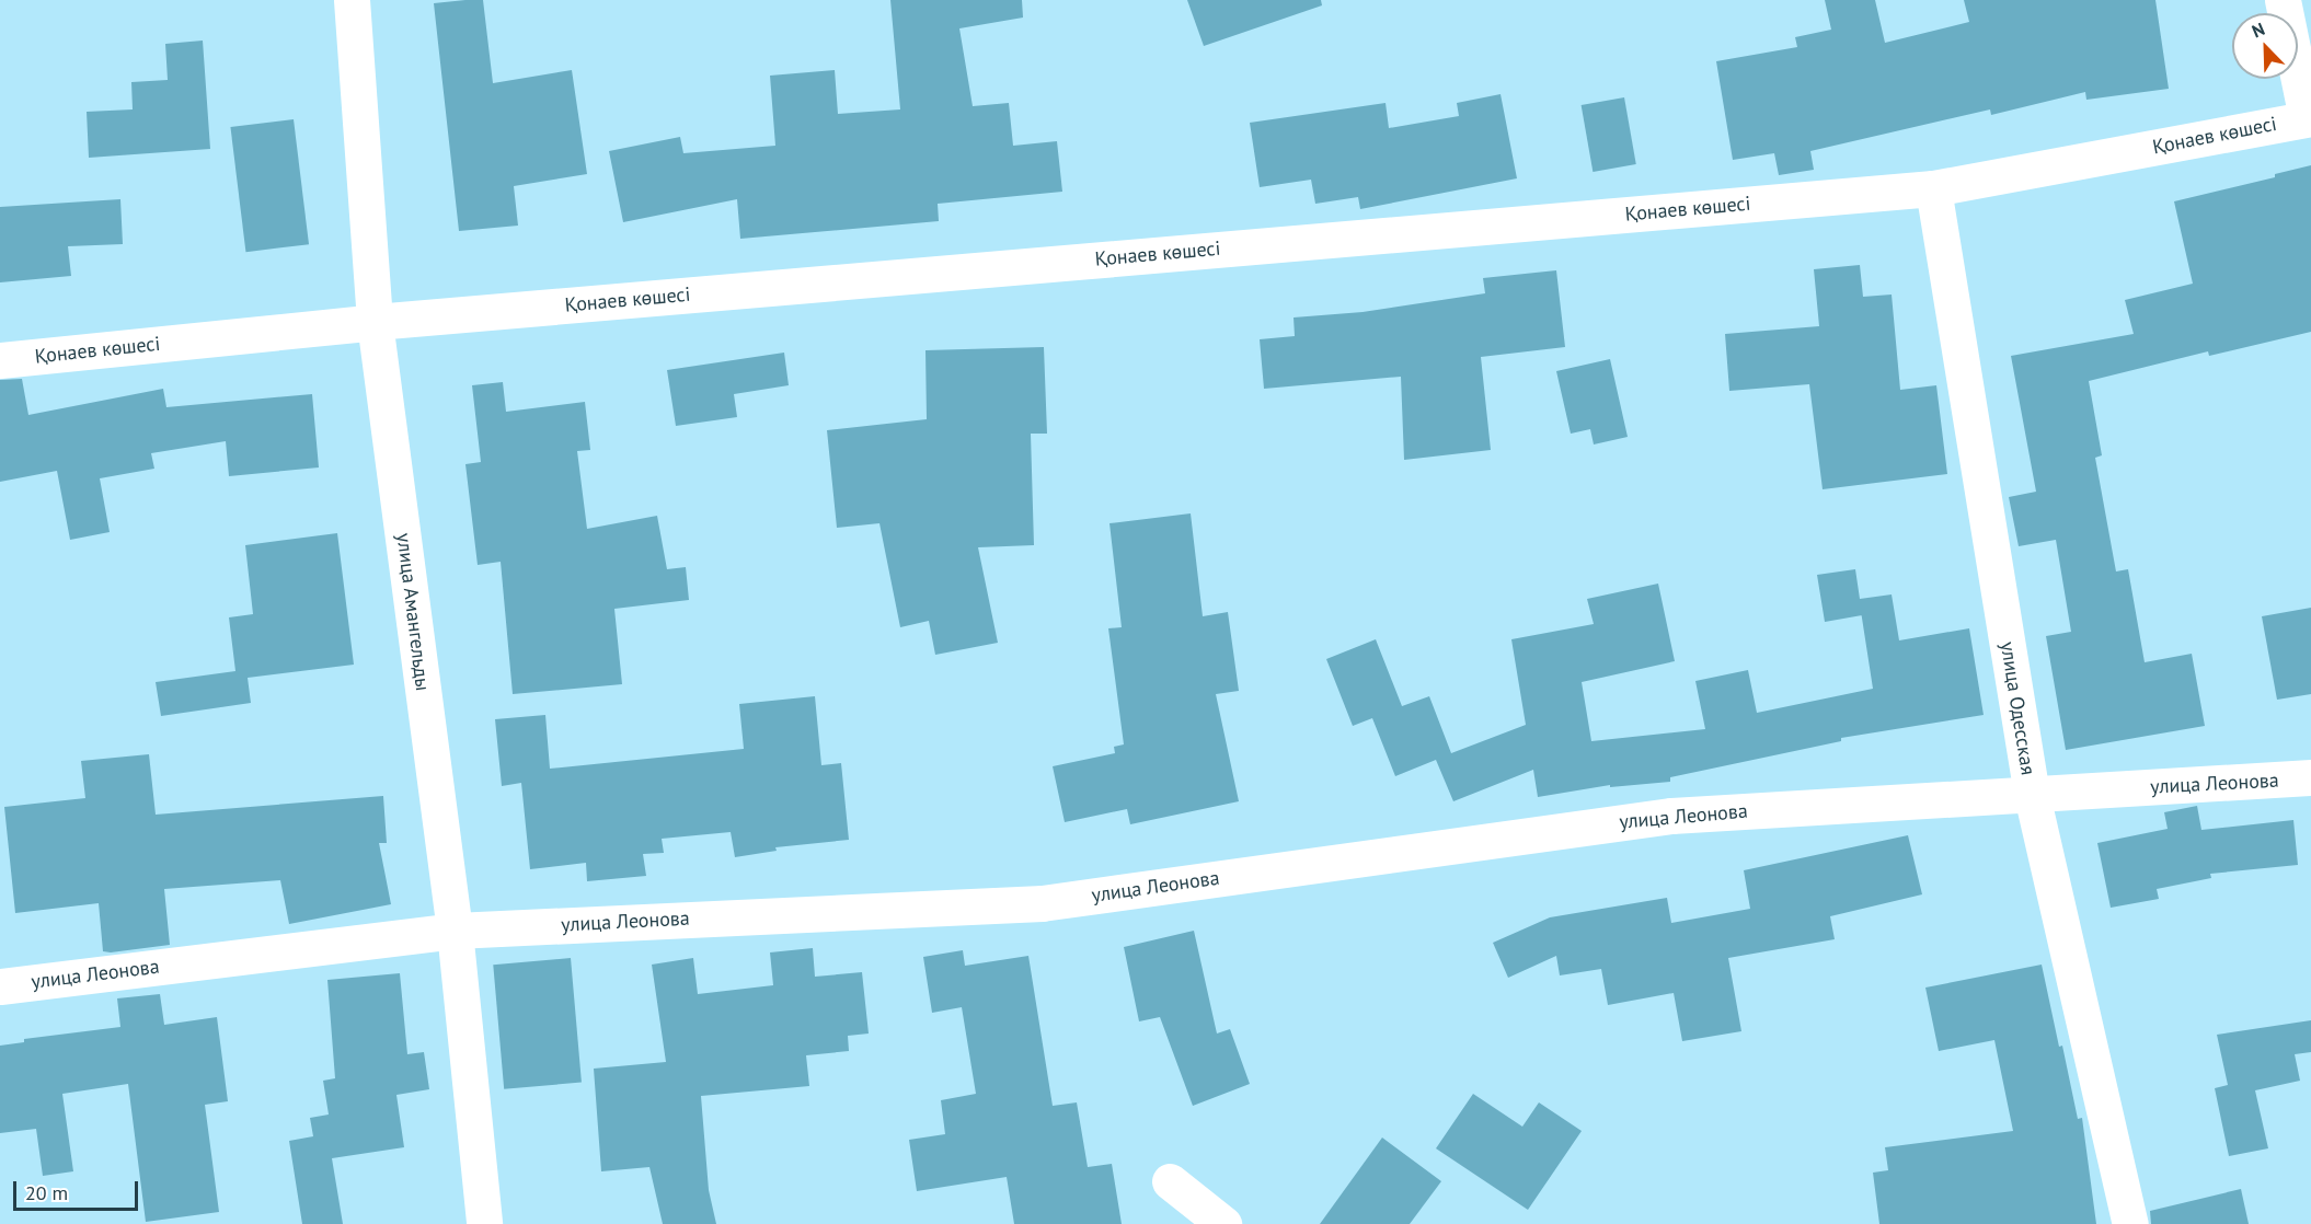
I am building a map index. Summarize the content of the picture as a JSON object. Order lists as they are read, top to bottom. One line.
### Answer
{"streets":{"street":["Қонаев көшесі","улица Амангельды","улица Одесская","улица Леонова"]},"crossings":[["Қонаев көшесі","улица Амангельды"],["Қонаев көшесі","улица Одесская"],["улица Амангельды","улица Леонова"],["улица Одесская","улица Леонова"]],"scale_bar":"20 m","north":"top left"}
